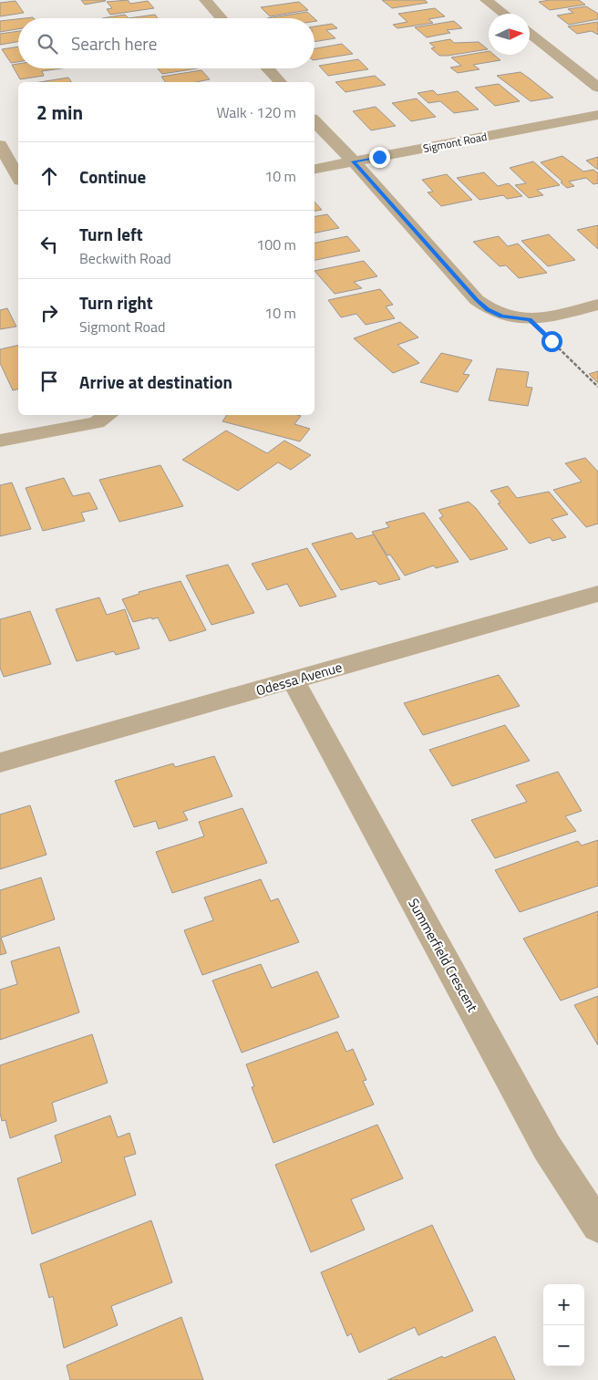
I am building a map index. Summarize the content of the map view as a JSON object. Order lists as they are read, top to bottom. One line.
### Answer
{"streets":{"street":["Sigmont Road","Odessa Avenue","Summerfield Crescent"]},"crossings":[["Odessa Avenue","Summerfield Crescent"]],"north":"right","page":{"search":"Search here","heading":["2 min","Walk · 120 m"],"list":[["Continue","10 m"],["Turn left","Beckwith Road","100 m"],["Turn right","Sigmont Road","10 m"],"Arrive at destination"],"map_buttons":["+","−"]}}
